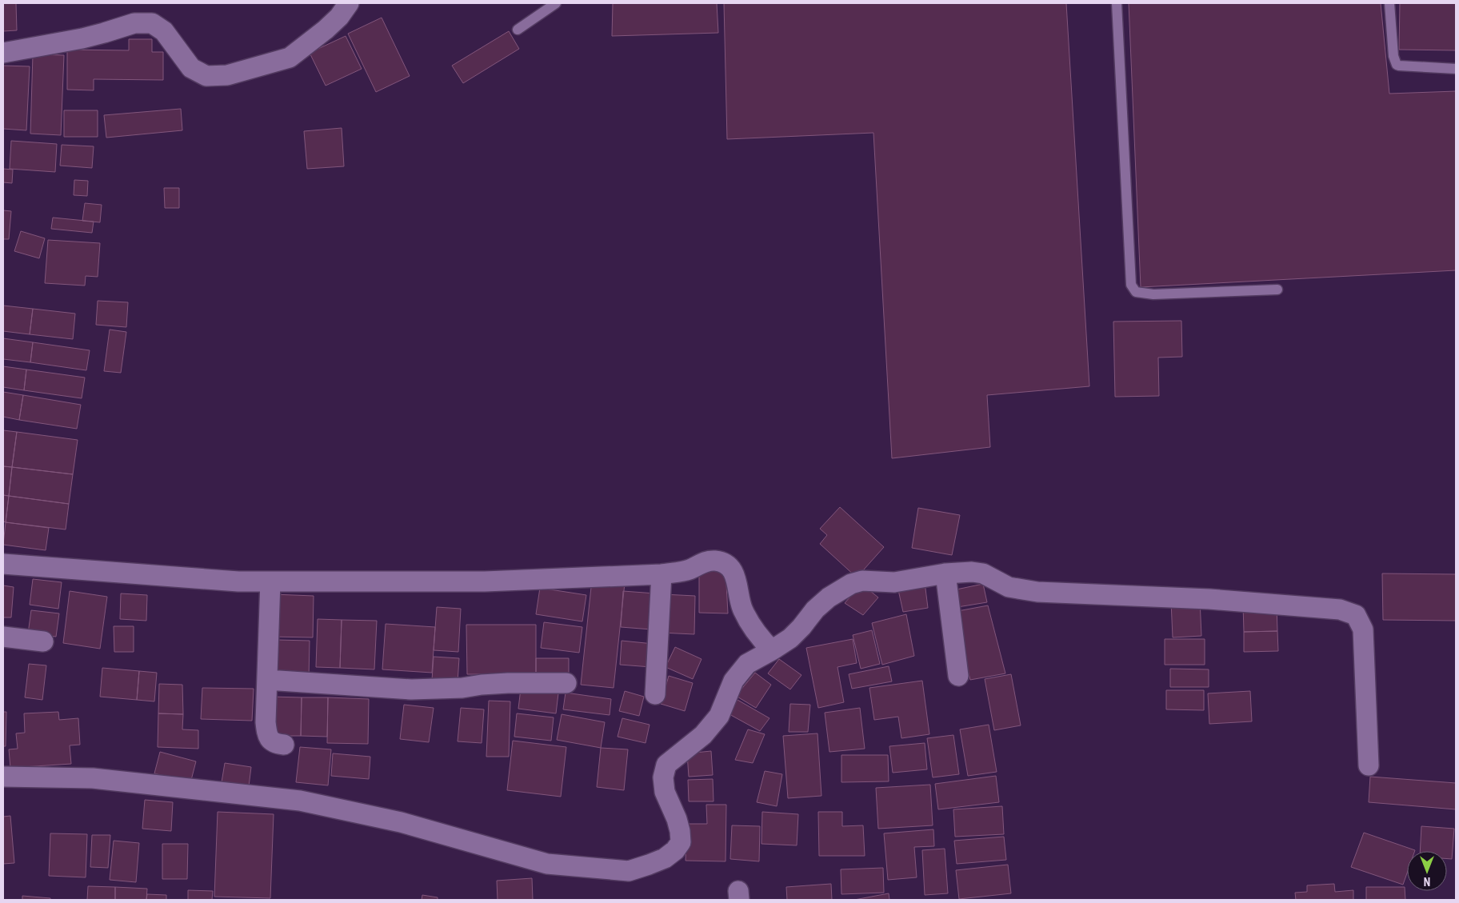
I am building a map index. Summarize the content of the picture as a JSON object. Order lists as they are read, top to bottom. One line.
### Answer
{"north":"bottom"}
